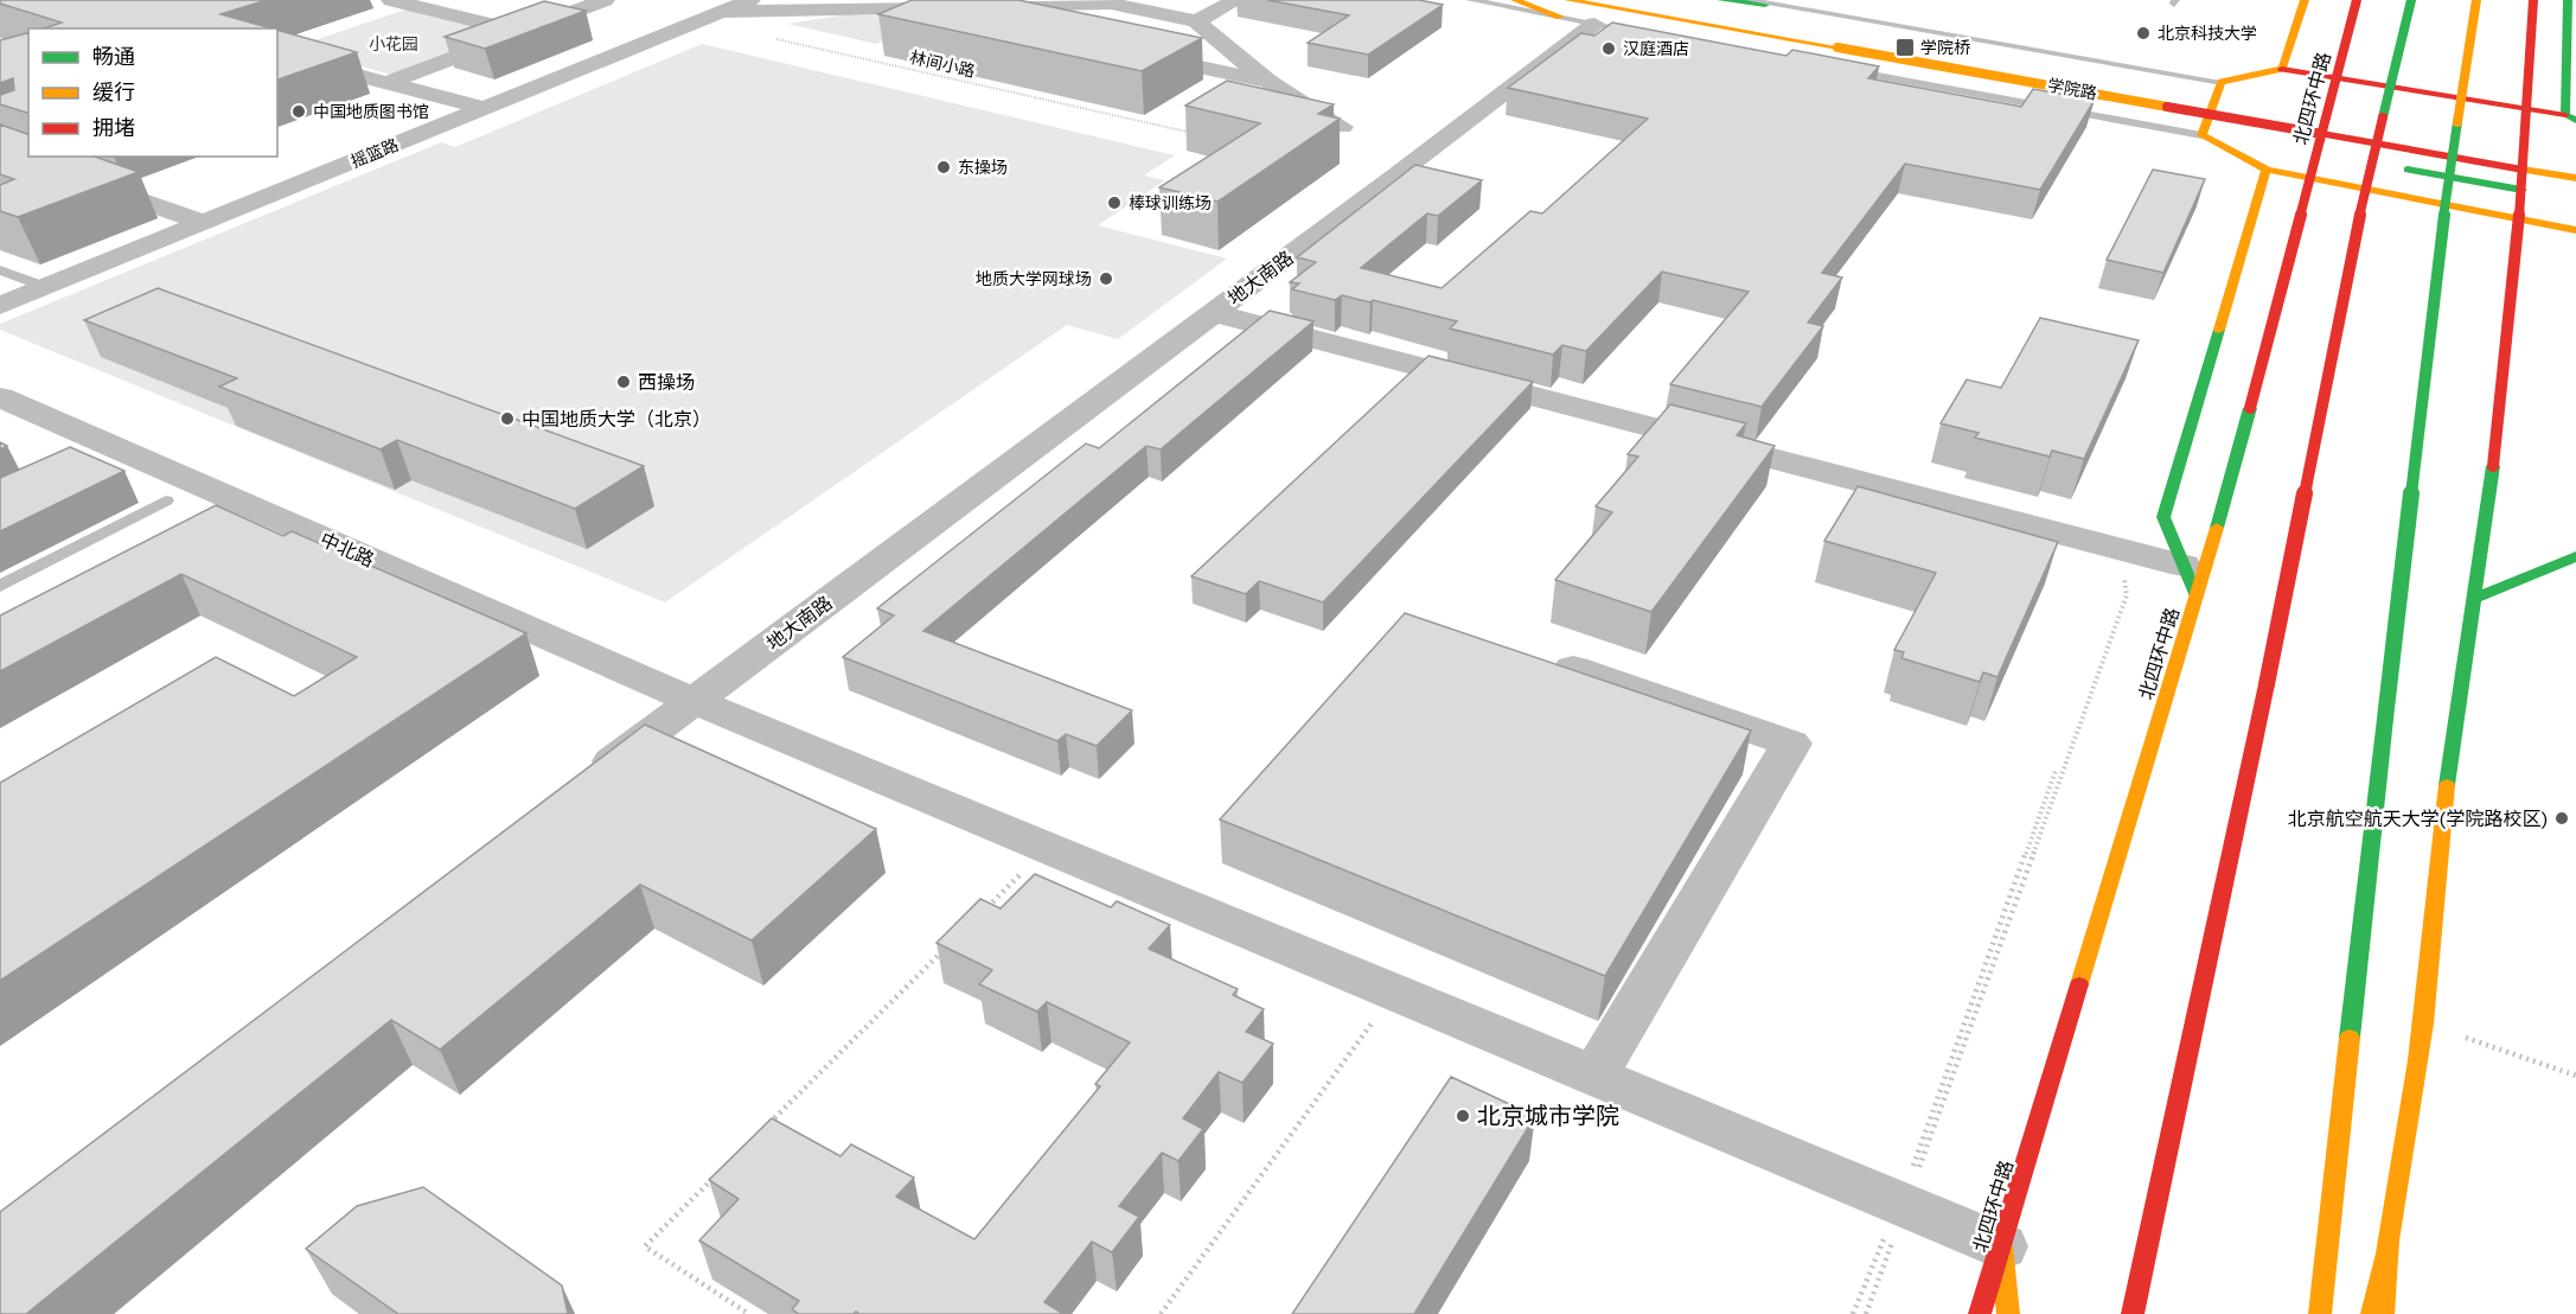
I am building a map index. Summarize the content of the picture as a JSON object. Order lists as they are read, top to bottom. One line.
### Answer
{"streets":{"main road":["学院路","北四环中路"],"street":["摇篮路","地大南路","中北路"],"path":["林间小路"]},"crossings":[["学院路","北四环中路"],["北四环中路","中北路"],["地大南路","中北路"]],"parks":["小花园"],"places":{"other":["北京科技大学","汉庭酒店","中国地质图书馆","东操场","棒球训练场","地质大学网球场","西操场","中国地质大学（北京）","北京航空航天大学(学院路校区)","北京城市学院"],"transit":["学院桥"]},"legend":["畅通","缓行","拥堵"]}
